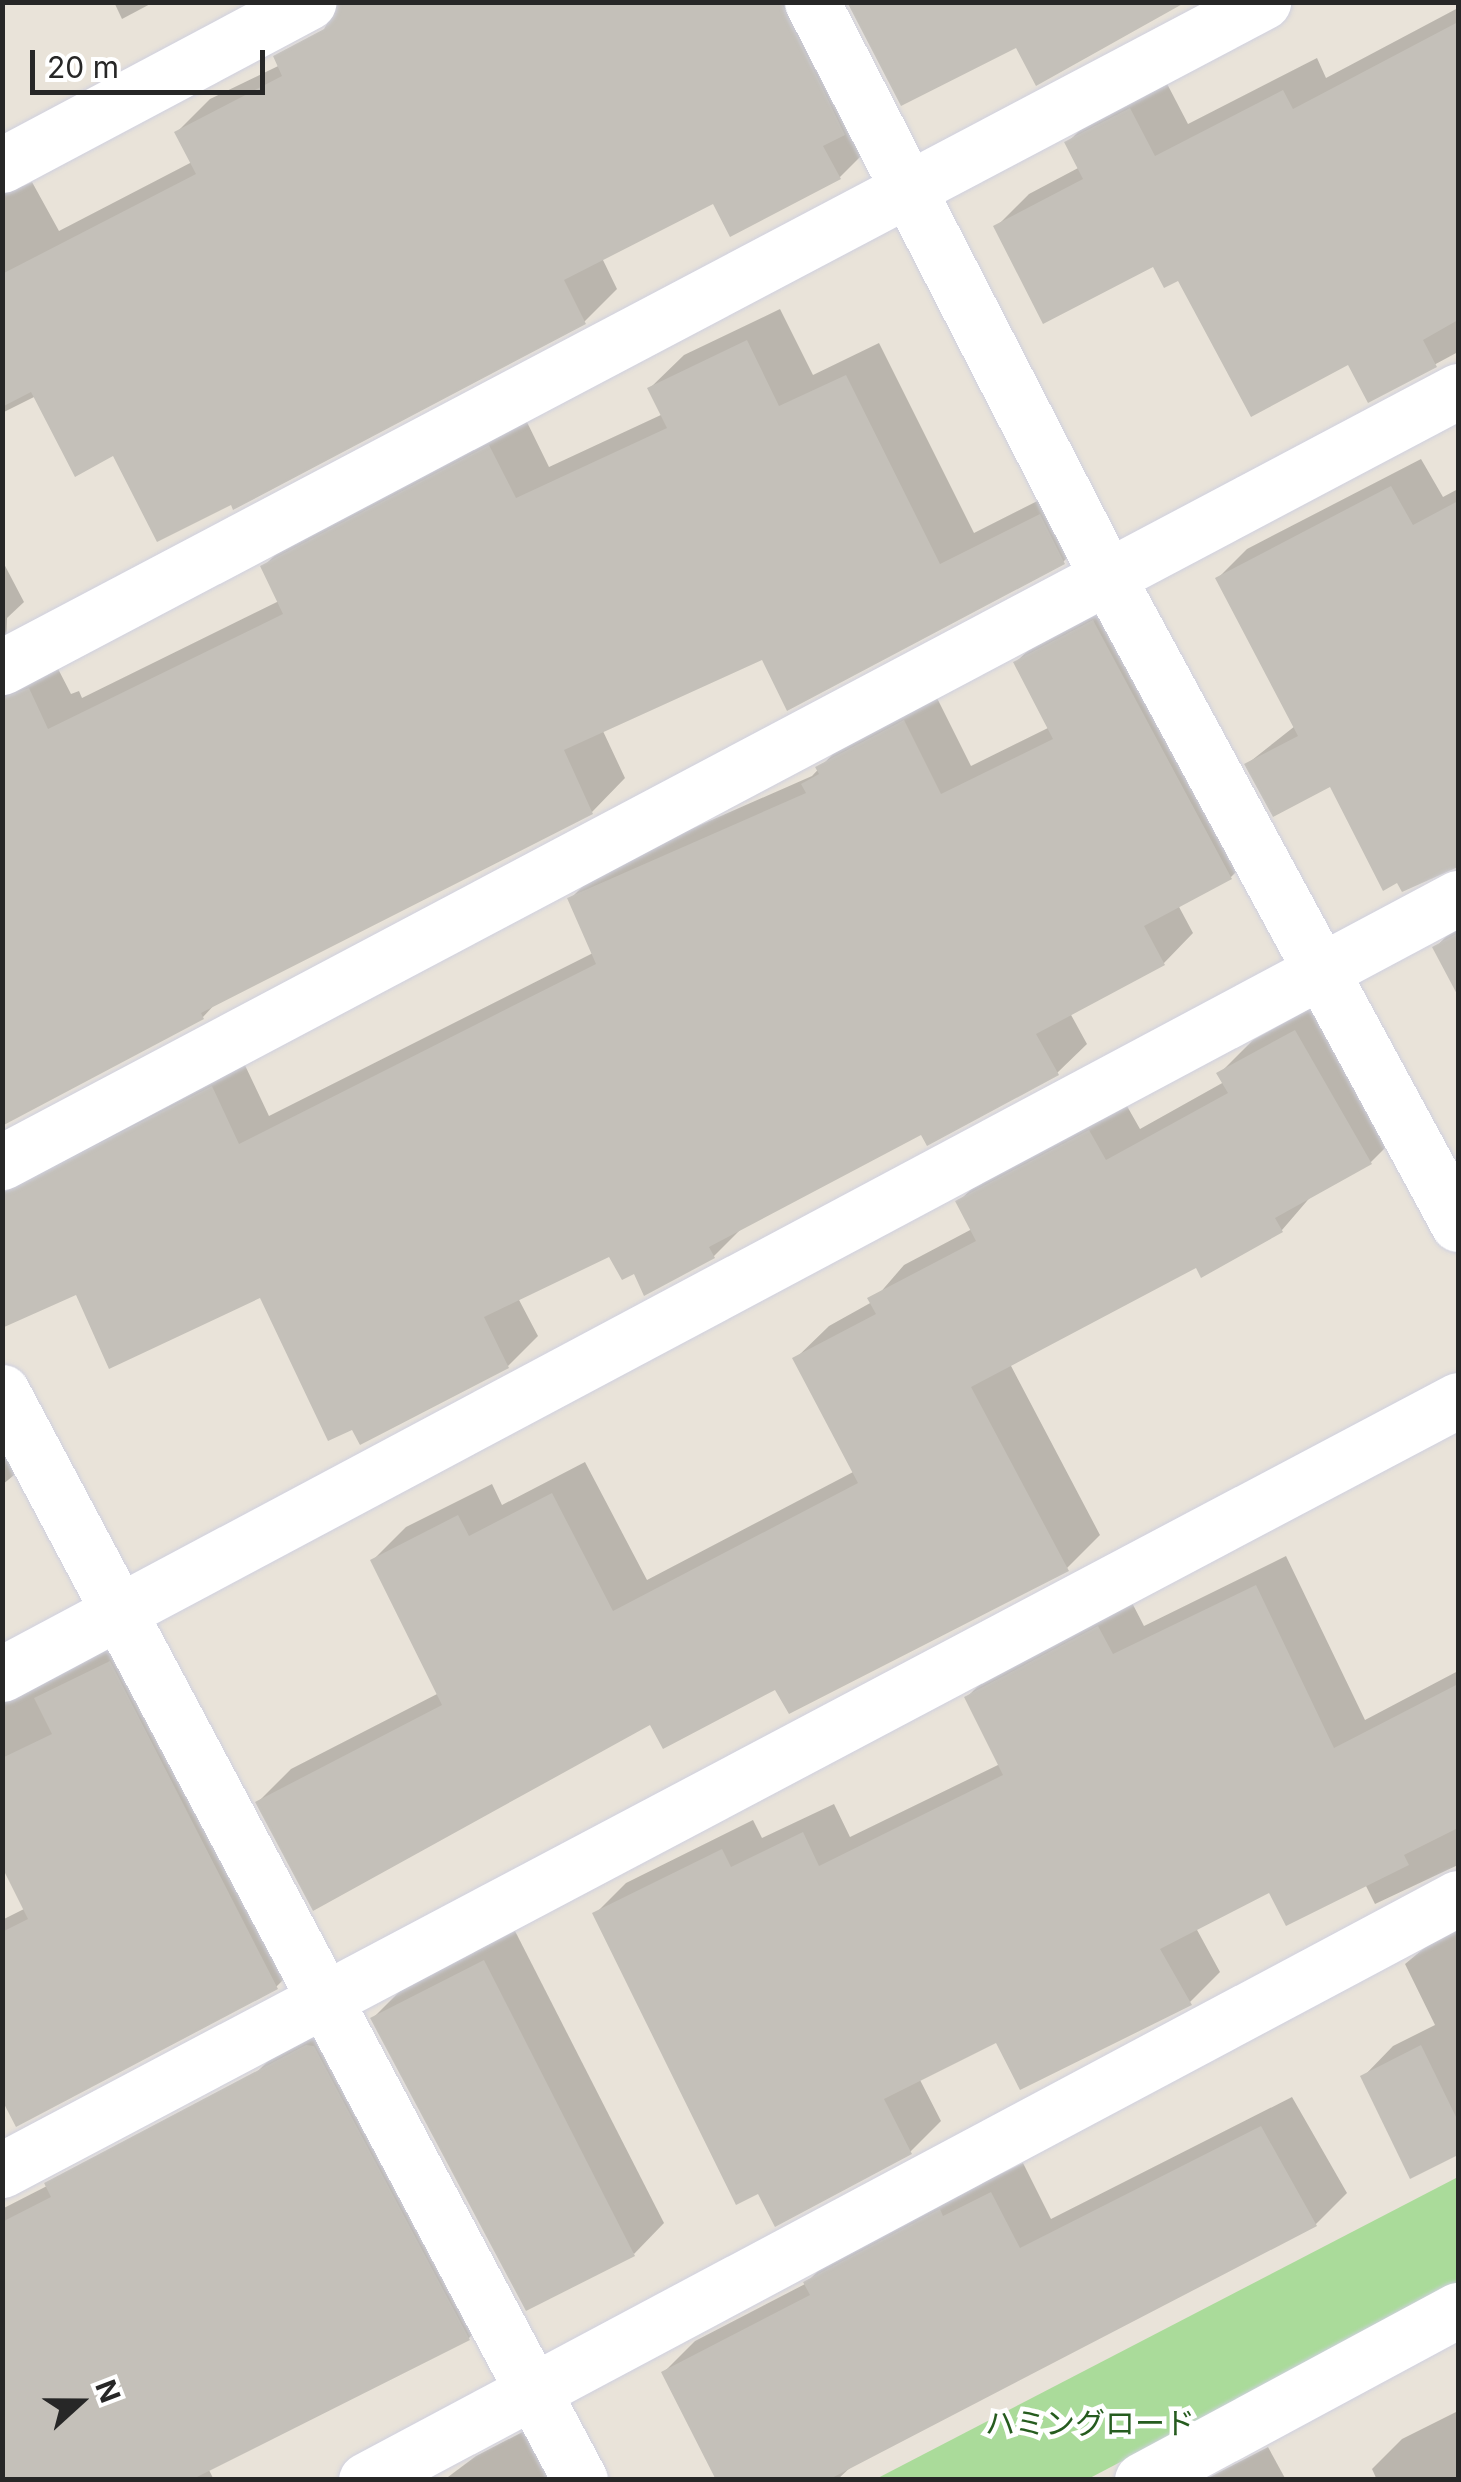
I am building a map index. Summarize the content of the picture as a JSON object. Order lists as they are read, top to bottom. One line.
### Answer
{"parks":["ハミングロード"],"scale_bar":"20 m","north":"right"}
